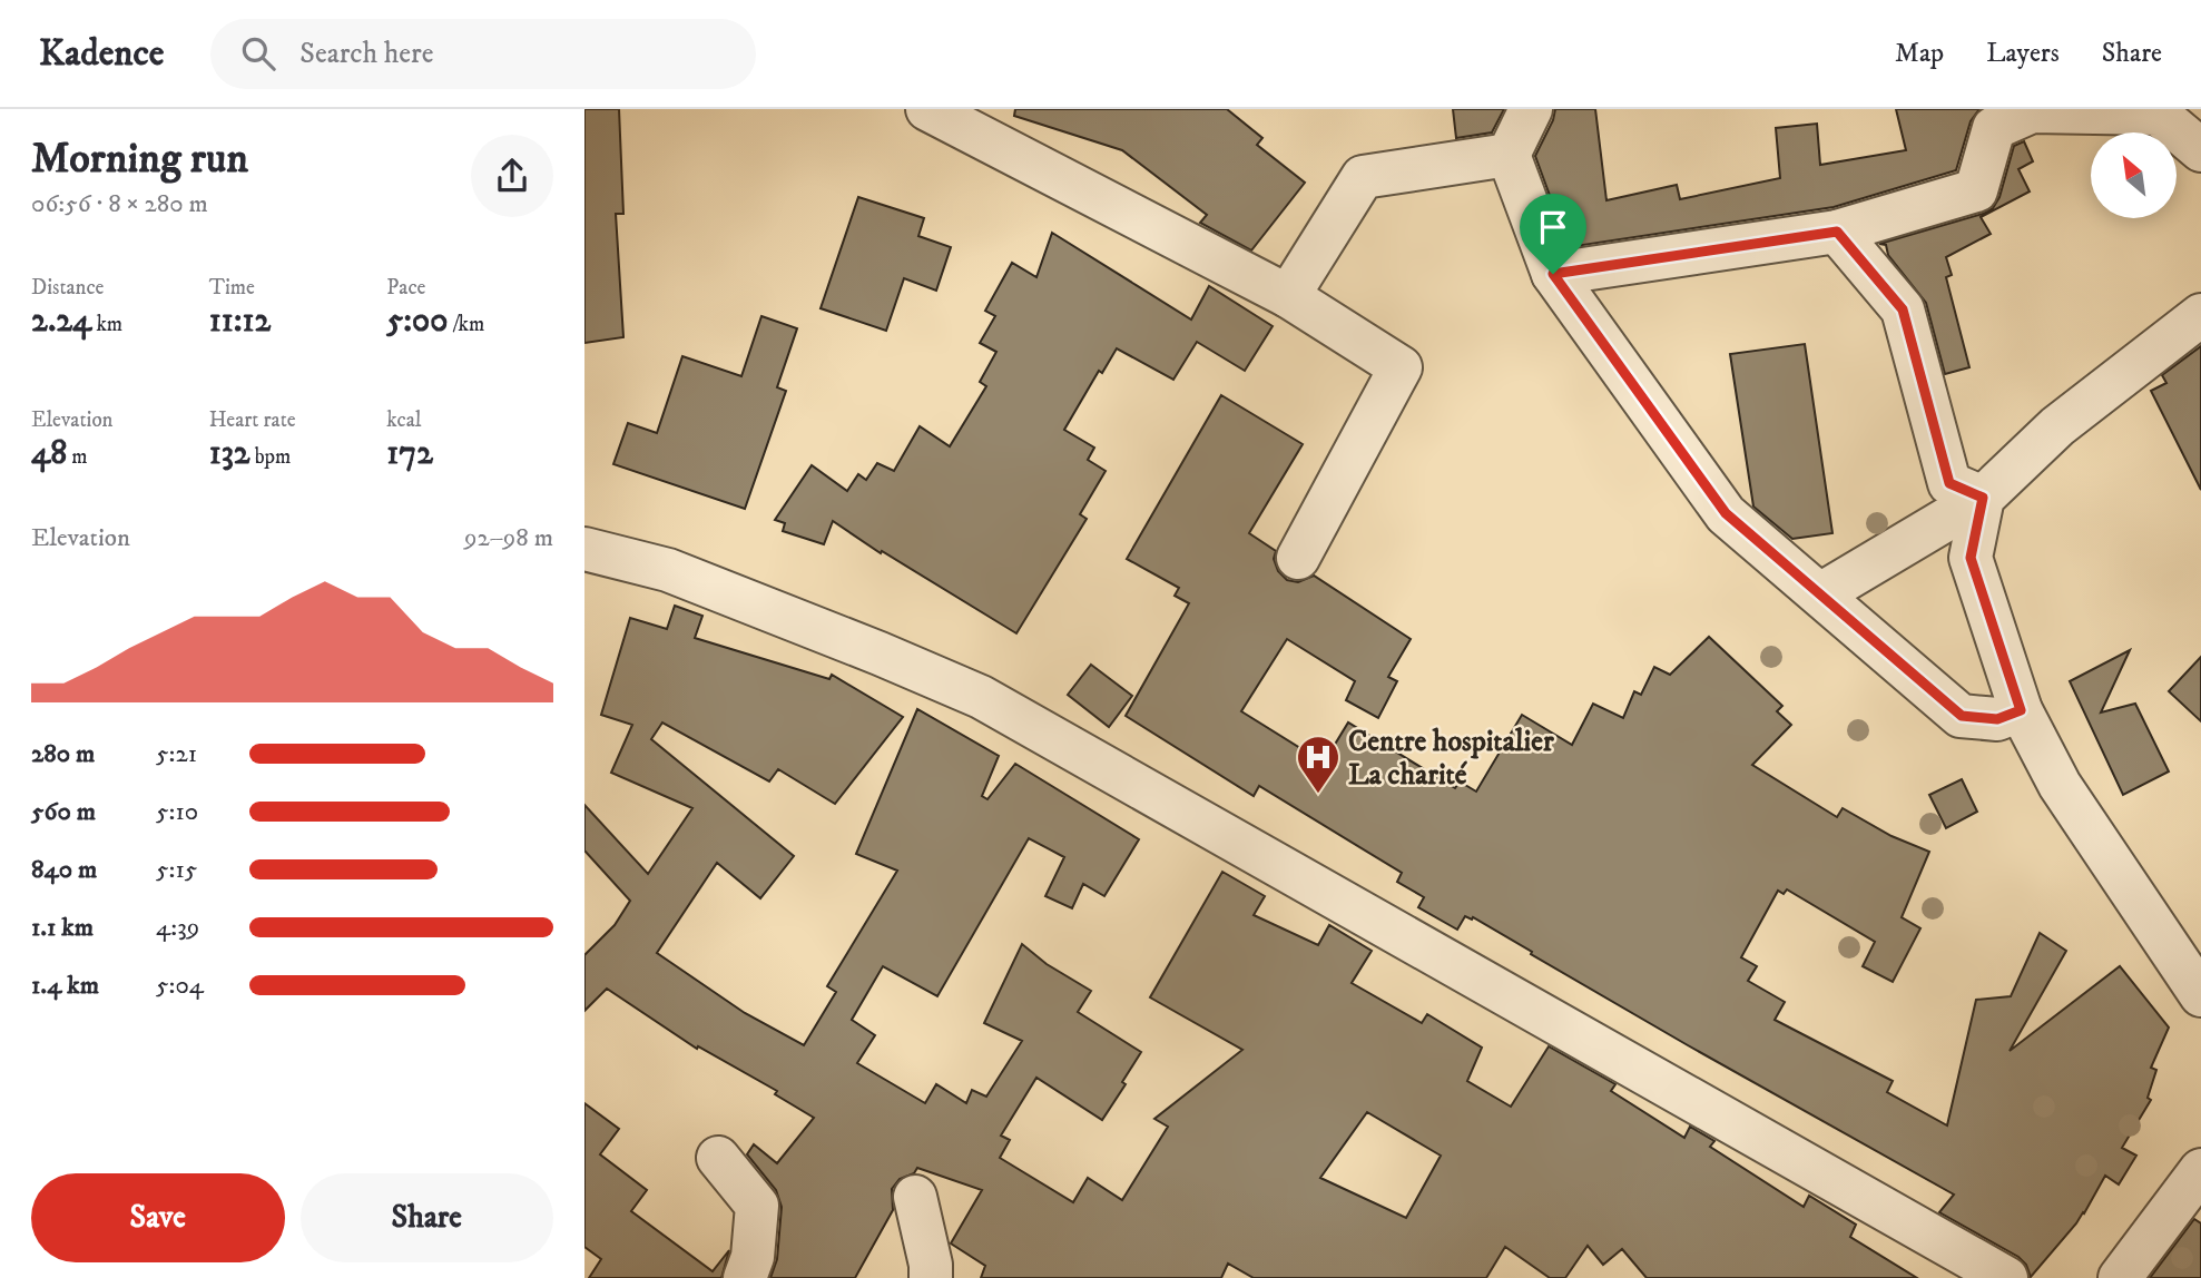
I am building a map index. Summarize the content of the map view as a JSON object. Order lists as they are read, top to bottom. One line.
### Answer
{"places":{"hospital":["Centre hospitalier La charité"]},"north":"top left","page":{"header":"Kadence","search":"Search here","nav":["Map","Layers","Share"],"heading":["Morning run","06:56 · 8 × 280 m"],"stats":[["Distance","2.24 km"],["Time","11:12"],["Pace","5:00 /km"],["Elevation","48 m"],["Heart rate","132 bpm"],["kcal","172"]],"chart":["Elevation","92–98 m"],"list":[{"name":"280 m","note":"5:21"},{"name":"560 m","note":"5:10"},{"name":"840 m","note":"5:15"},{"name":"1.1 km","note":"4:39"},{"name":"1.4 km","note":"5:04"}],"buttons":["Save","Share"]}}
